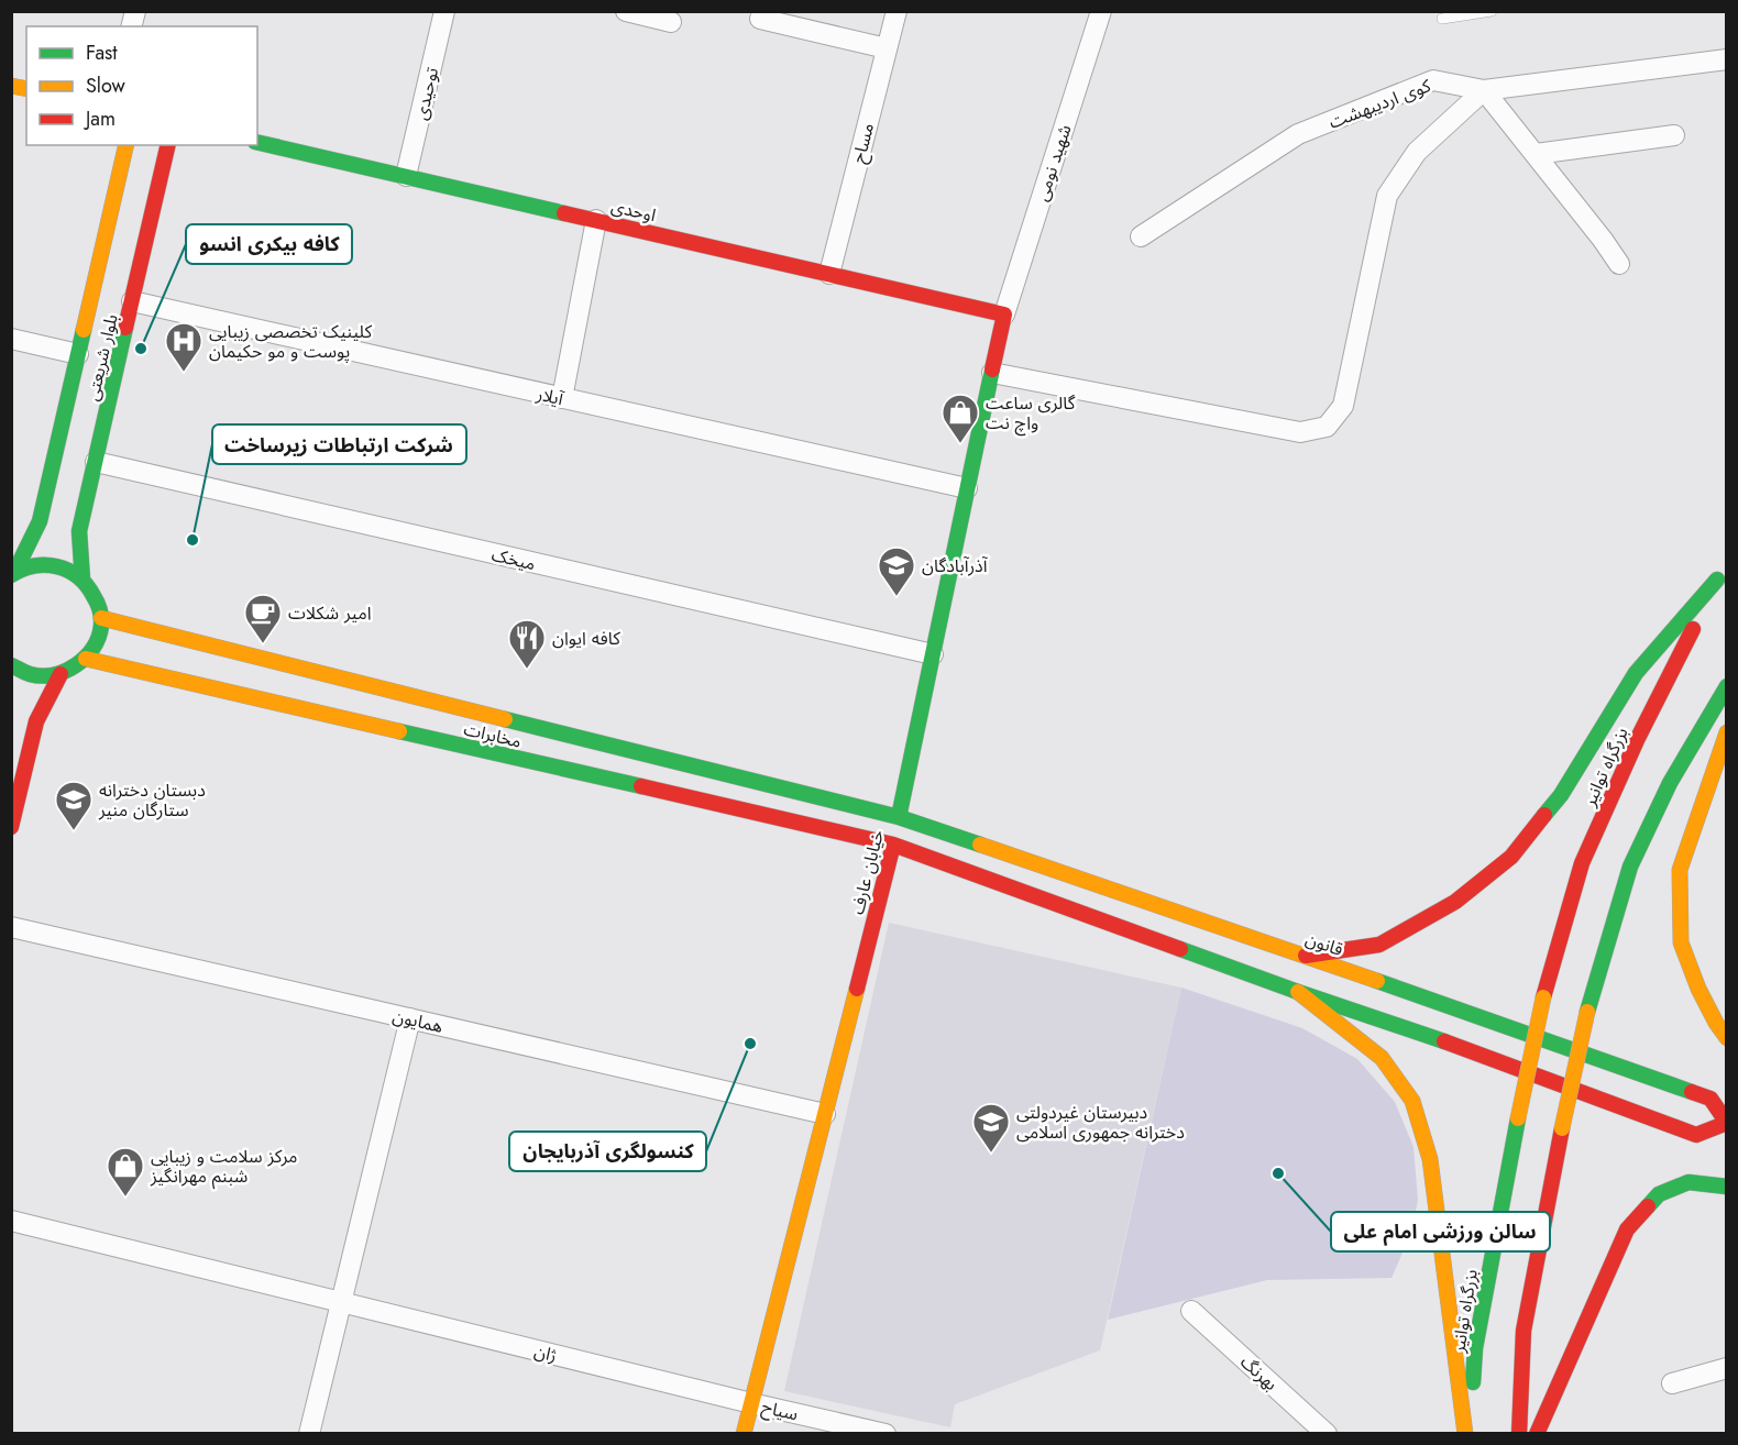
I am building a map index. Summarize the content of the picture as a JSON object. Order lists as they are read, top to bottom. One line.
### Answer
{"streets":{"main road":["اوحدی","بلوار شریعتى","مخابرات","بزرگراه توانیر","خیابان عارف","قانون"],"street":["توحیدی","کوی اردیبهشت","مساح","شهید نومی","آیلار","میخک","همایون","ژان","بهرنگ","سیاح"]},"crossings":[["توحیدی","اوحدی"],["مساح","اوحدی"],["شهید نومی","اوحدی"],["شهید نومی","خیابان عارف"],["اوحدی","خیابان عارف"],["بلوار شریعتى","آیلار"],["بلوار شریعتى","میخک"],["آیلار","خیابان عارف"],["میخک","خیابان عارف"],["مخابرات","خیابان عارف"],["مخابرات","قانون"],["خیابان عارف","قانون"],["خیابان عارف","همایون"],["خیابان عارف","ژان"],["خیابان عارف","سیاح"],["ژان","سیاح"]],"places":{"other":["کافه بیکری انسو","شرکت ارتباطات زیرساخت","کنسولگری آذربایجان","سالن ورزشی امام علی"],"hospital":["کلینیک تخصصی زیبایی پوست و مو حکیمان"],"shop":["گالری ساعت واچ نت","مرکز سلامت و زیبایی شبنم مهرانگیز"],"school or university":["آذرآبادگان","دبستان دخترانه ستارگان منیر","دبیرستان غیردولتی دخترانه جمهوری اسلامی"],"cafe":["امیر شکلات"],"restaurant":["کافه ایوان"]},"legend":["Fast","Slow","Jam"]}
